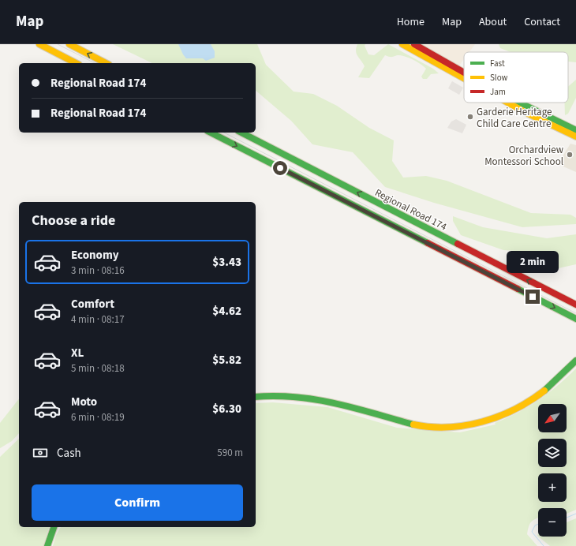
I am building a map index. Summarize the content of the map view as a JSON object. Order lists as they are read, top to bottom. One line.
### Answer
{"streets":{"main road":["Regional Road 174"]},"places":["Garderie Heritage Child Care Centre","Orchardview Montessori School"],"legend":["Fast","Slow","Jam"],"north":"bottom left","page":{"header":"Map","nav":["Home","Map","About","Contact"],"banner":["Regional Road 174","Regional Road 174"],"heading":"Choose a ride","list":[{"name":"Economy","note":"3 min · 08:16","value":"$3.43"},{"name":"Comfort","note":"4 min · 08:17","value":"$4.62"},{"name":"XL","note":"5 min · 08:18","value":"$5.82"},{"name":"Moto","note":"6 min · 08:19","value":"$6.30"}],"bubble":"2 min","map_buttons":["+","−"],"pay":["Cash","590 m"],"buttons":"Confirm"}}
